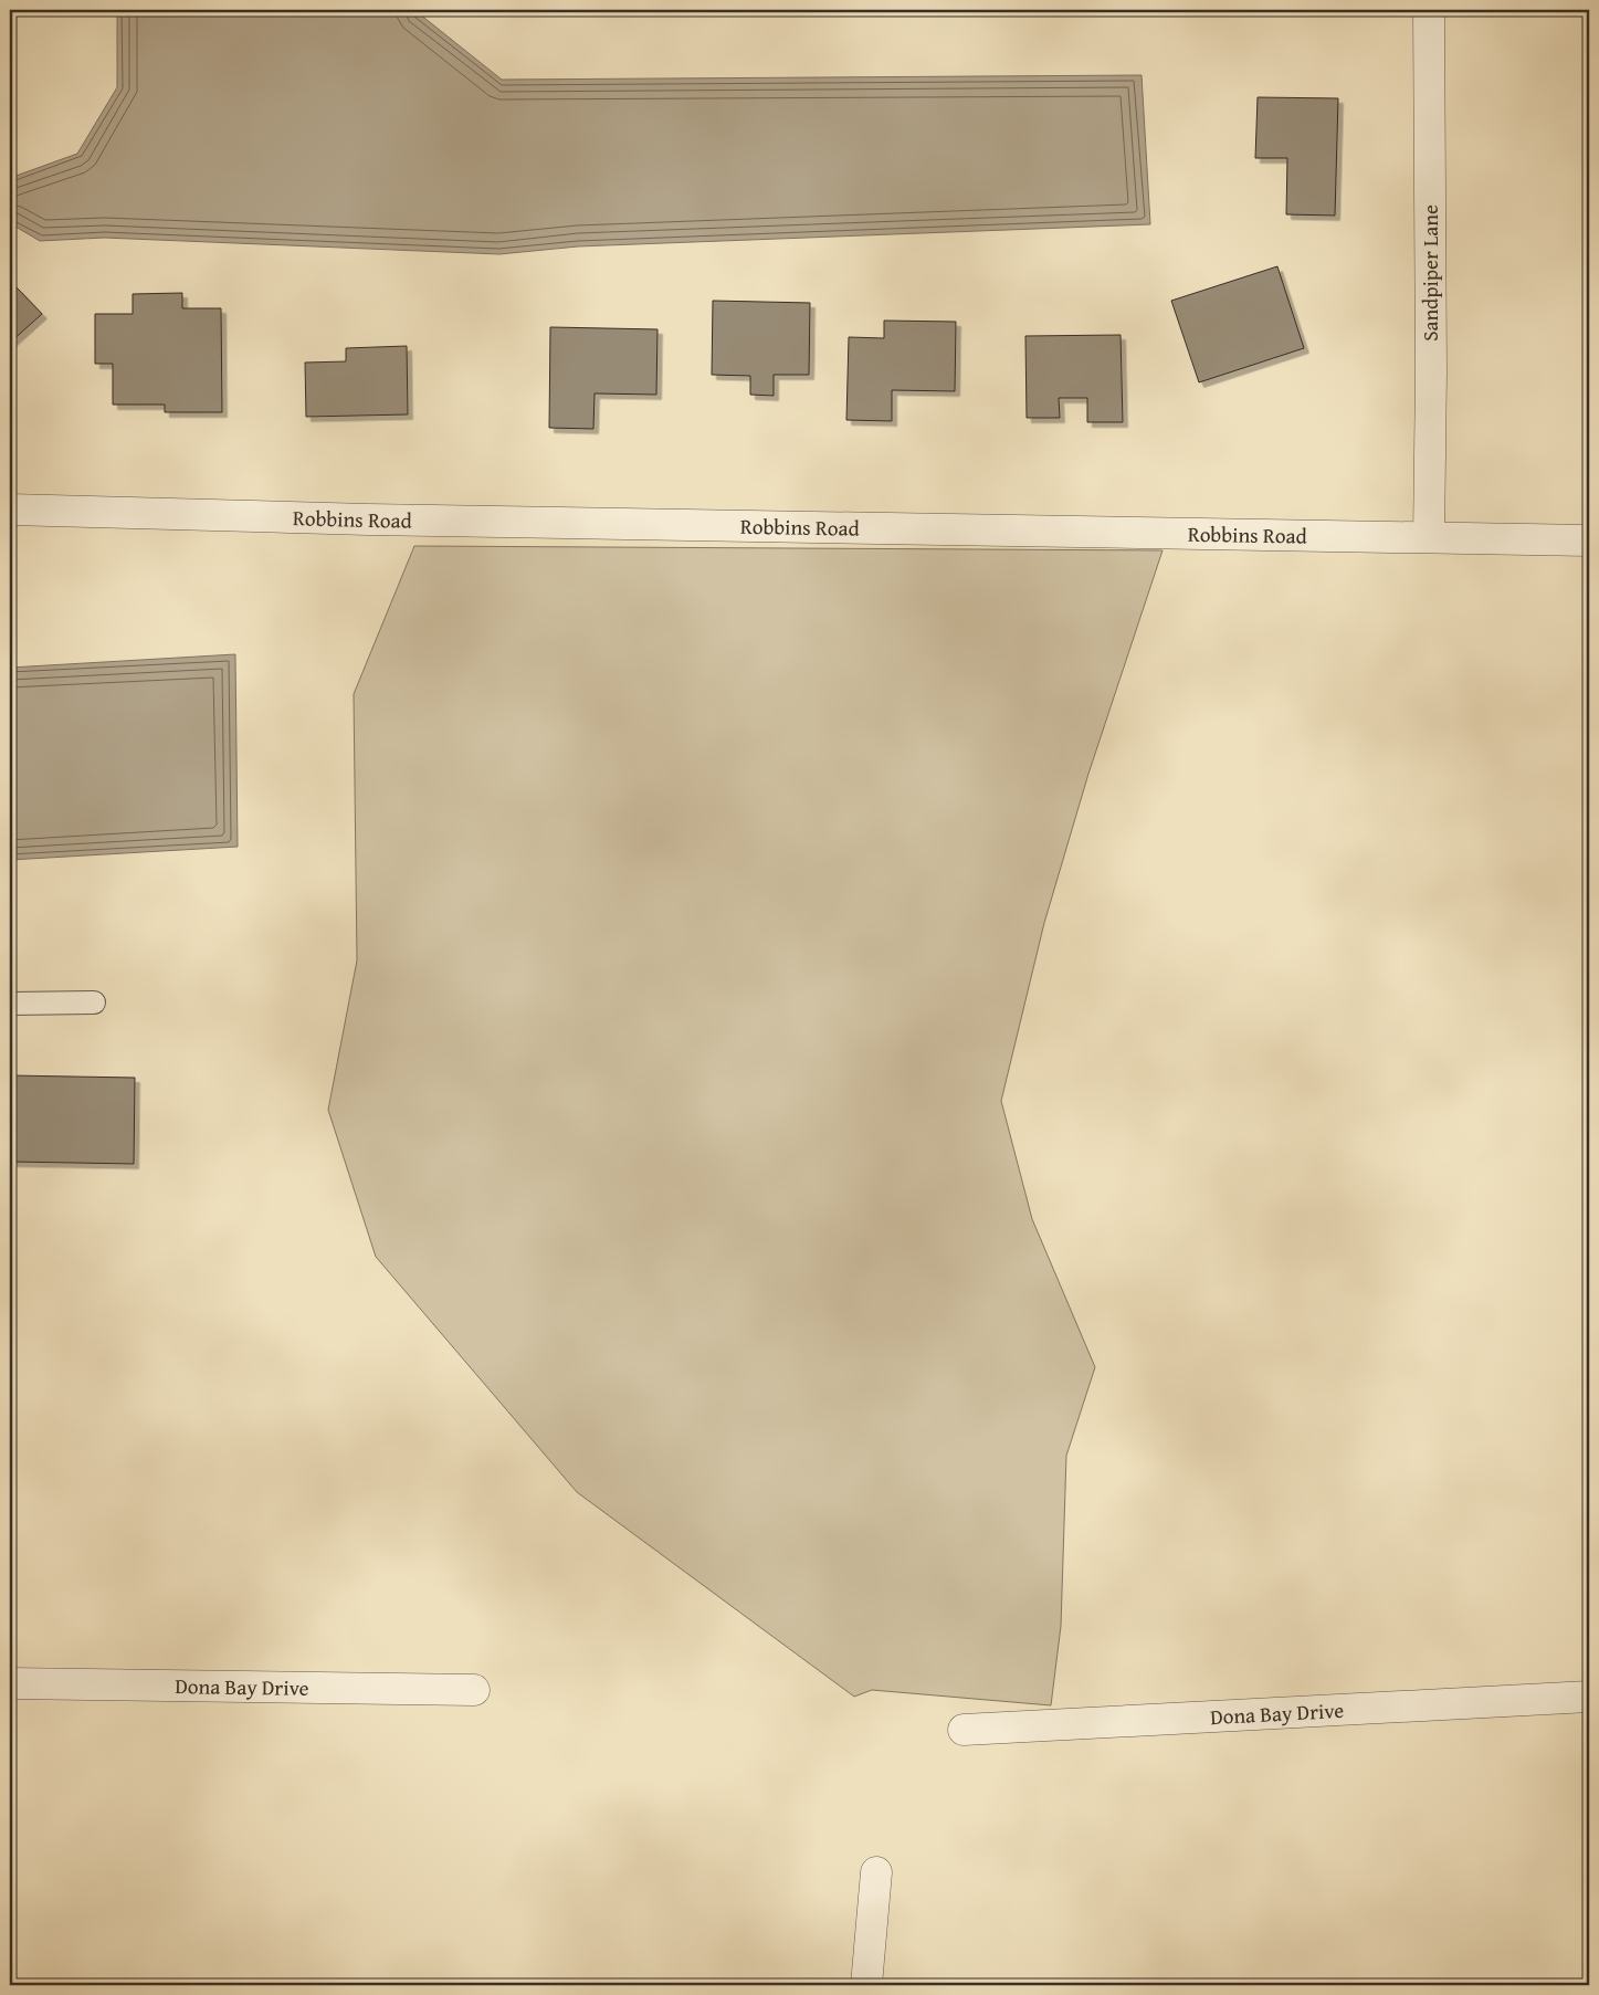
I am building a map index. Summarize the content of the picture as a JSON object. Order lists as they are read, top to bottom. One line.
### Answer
{"streets":{"street":["Sandpiper Lane","Robbins Road","Dona Bay Drive"]},"crossings":[["Sandpiper Lane","Robbins Road"]]}
